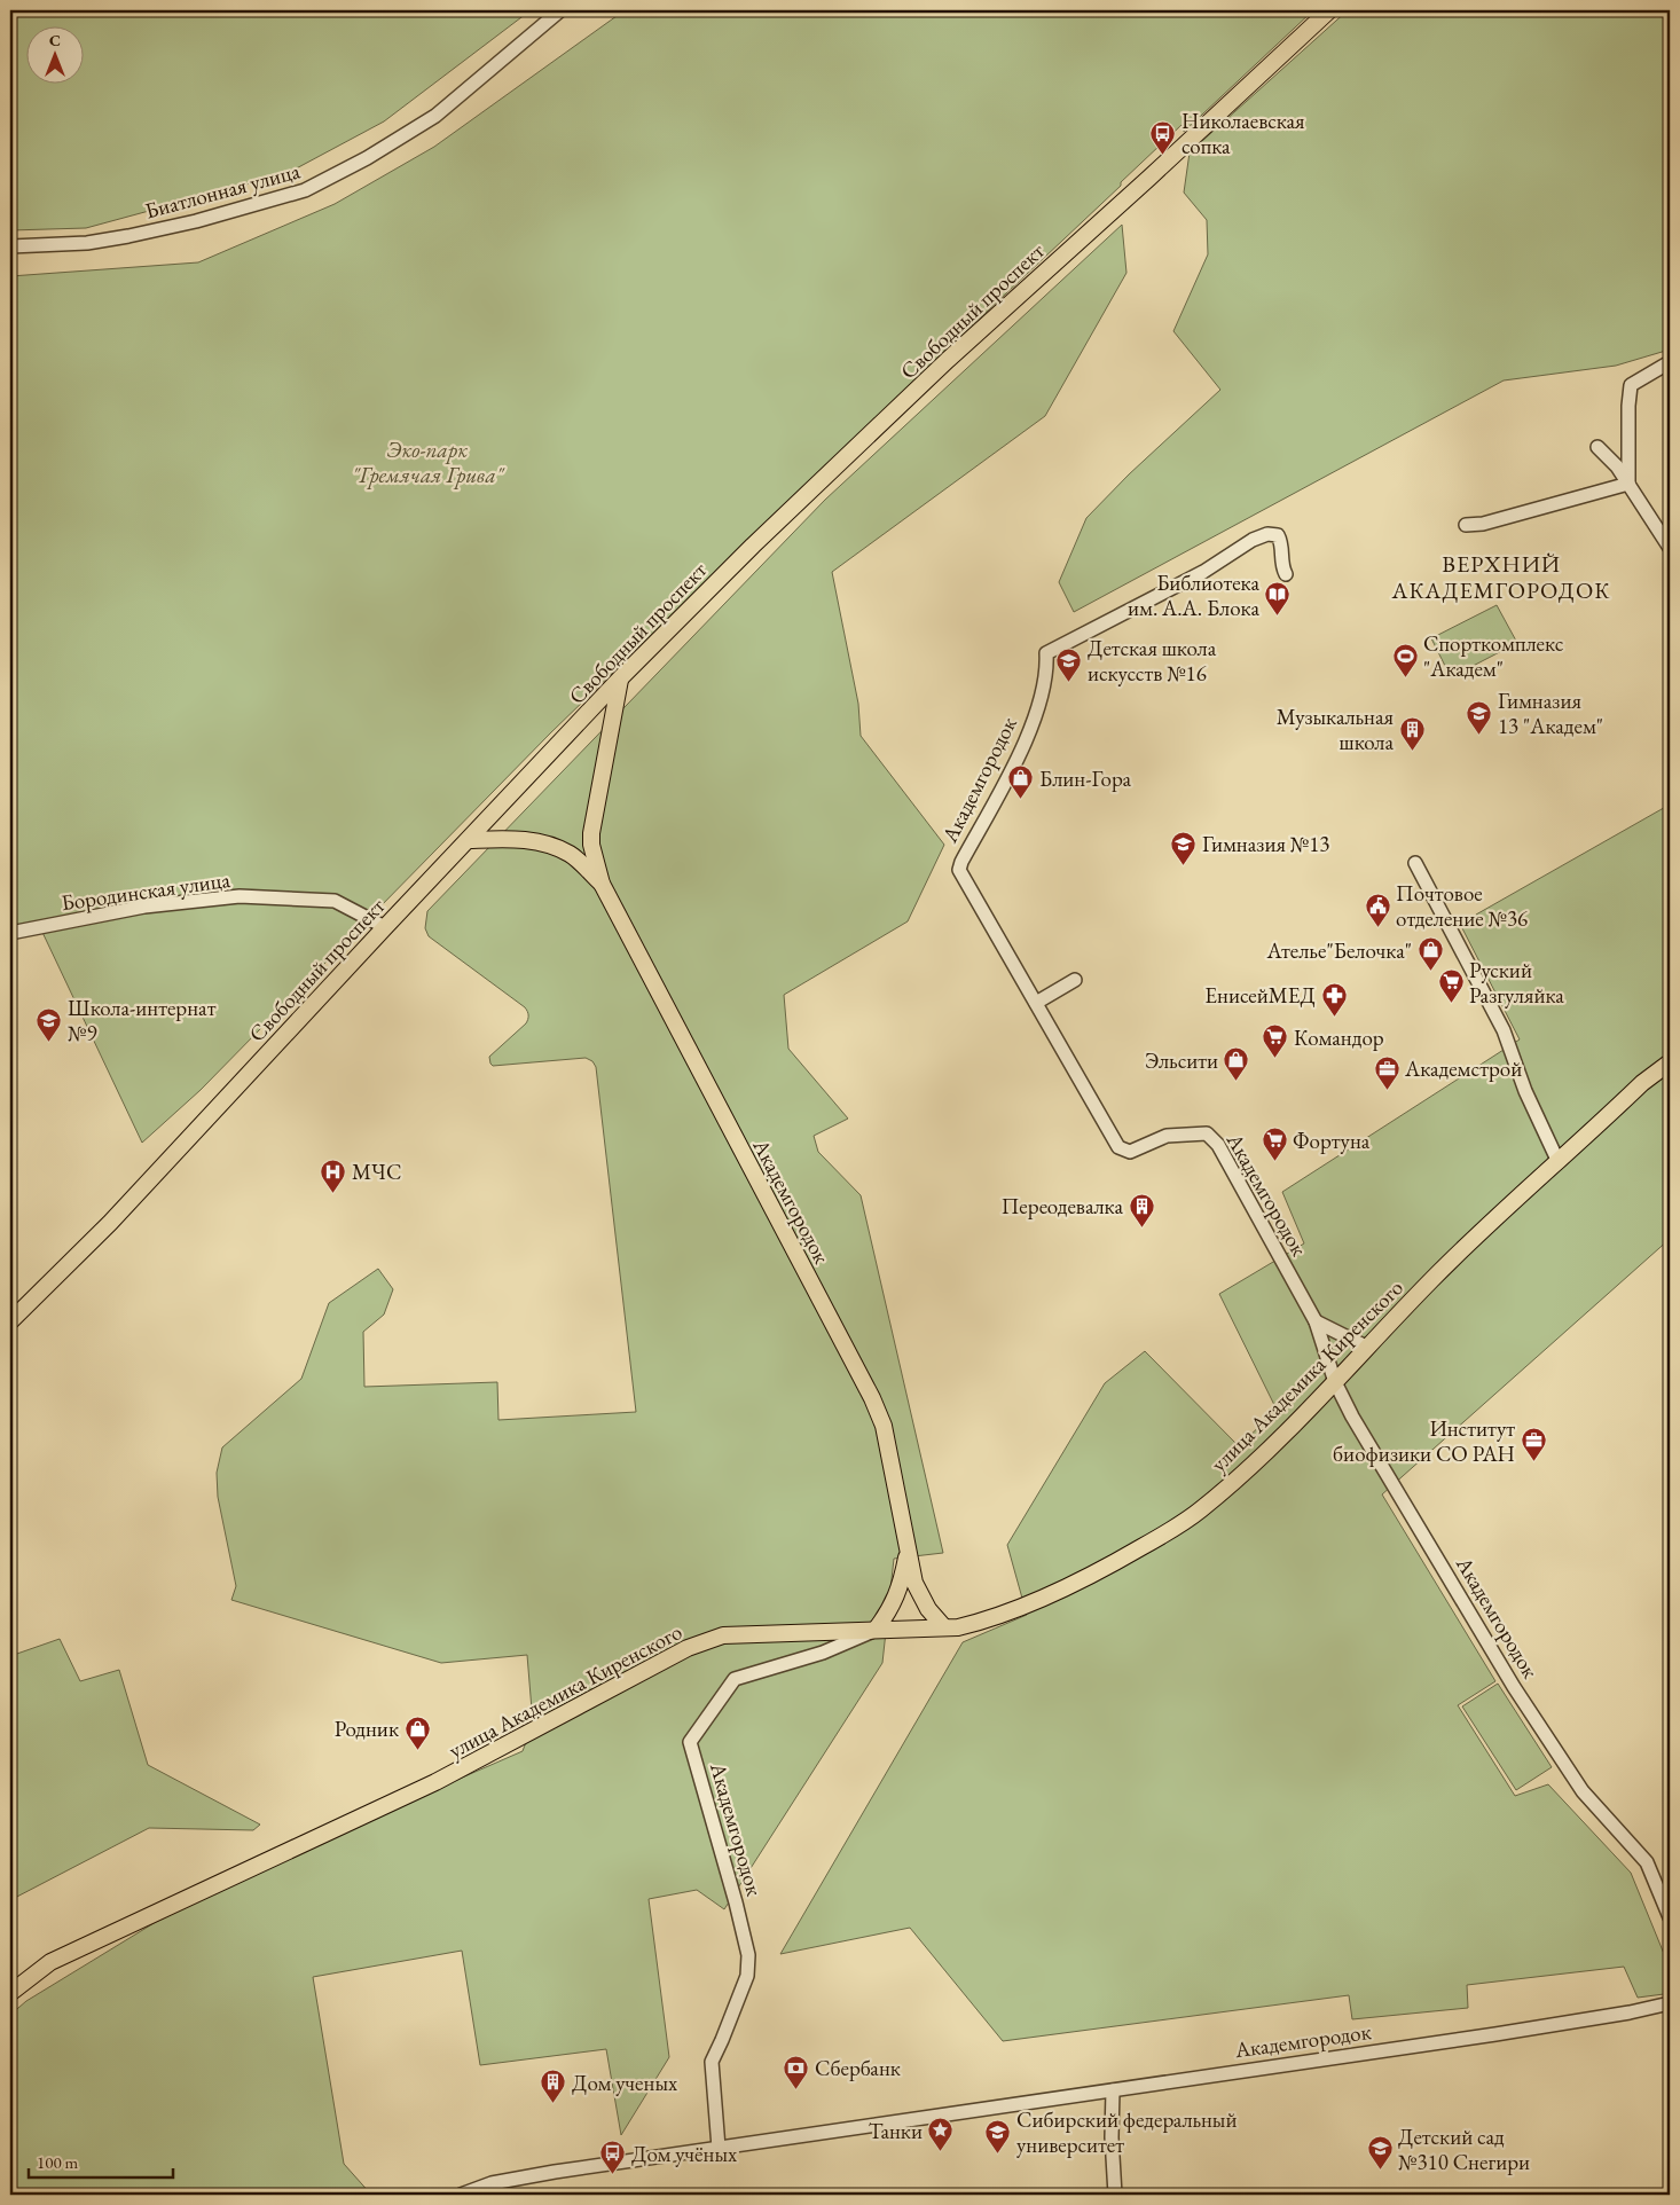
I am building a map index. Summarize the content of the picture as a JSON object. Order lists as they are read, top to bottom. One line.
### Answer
{"streets":{"main road":["Свободный проспект","Академгородок","улица Академика Киренского"],"street":["Биатлонная улица","Бородинская улица"]},"crossings":[["Свободный проспект","Бородинская улица"],["Академгородок","улица Академика Киренского"]],"districts":["ВЕРХНИЙ АКАДЕМГОРОДОК"],"parks":["Эко-парк \"Гремячая Грива\""],"places":{"bus stop":["Николаевская сопка","Дом учёных"],"library":["Библиотека им. А.А. Блока"],"sports":["Спорткомплекс \"Академ\""],"school or university":["Детская школа искусств №16","Гимназия 13 \"Академ\"","Гимназия №13","Школа-интернат №9","Сибирский федеральный университет","Детский сад №310 Снегири"],"building":["Музыкальная школа","Переодевалка","Дом ученых"],"shop":["Блин-Гора","Ателье\"Белочка\"","Эльсити","Родник"],"public building":["Почтовое отделение №36"],"supermarket":["Руский Разгуляйка","Командор","Фортуна"],"pharmacy":["ЕнисейМЕД"],"office":["Академстрой","Институт биофизики СО РАН"],"hospital":["МЧС"],"bank":["Сбербанк"],"place":["Танки"]},"scale_bar":"100 m","north":"top"}
